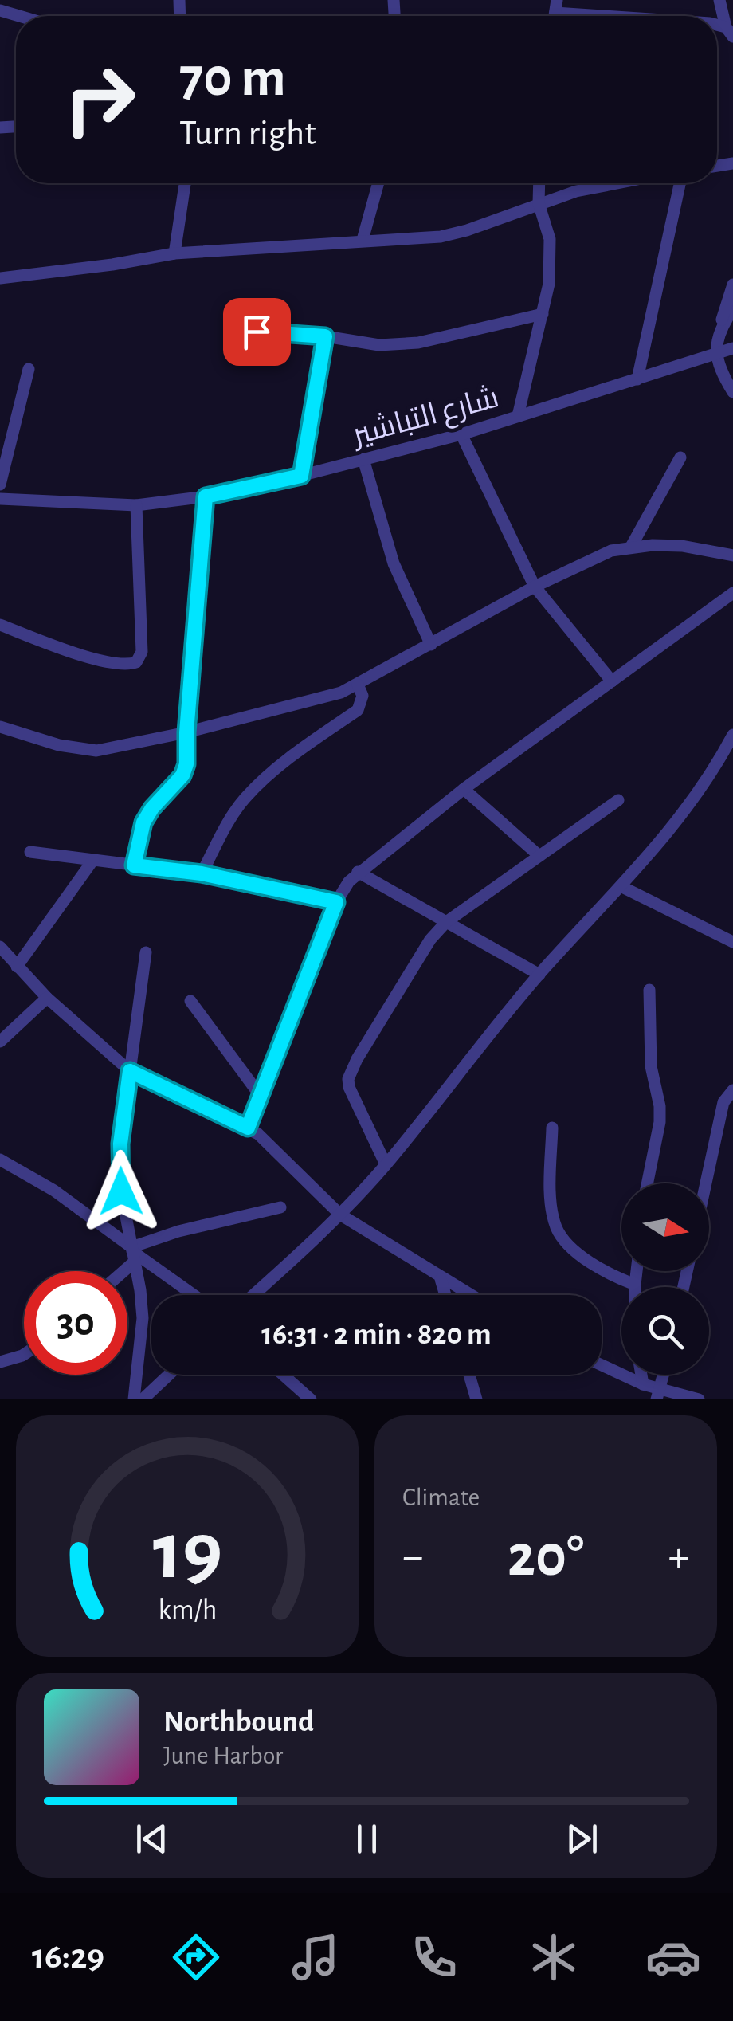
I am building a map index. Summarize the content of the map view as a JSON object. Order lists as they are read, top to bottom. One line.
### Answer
{"streets":{"street":["شارع التباشير"]},"north":"right","page":{"turn":["70 m","Turn right"],"limit":"30","trip":"16:31 · 2 min · 820 m","tile":"Climate","heat":["−","20°","+"],"song":["Northbound","June Harbor"],"tabs":"16:29","gauge":["19","km/h"]}}
